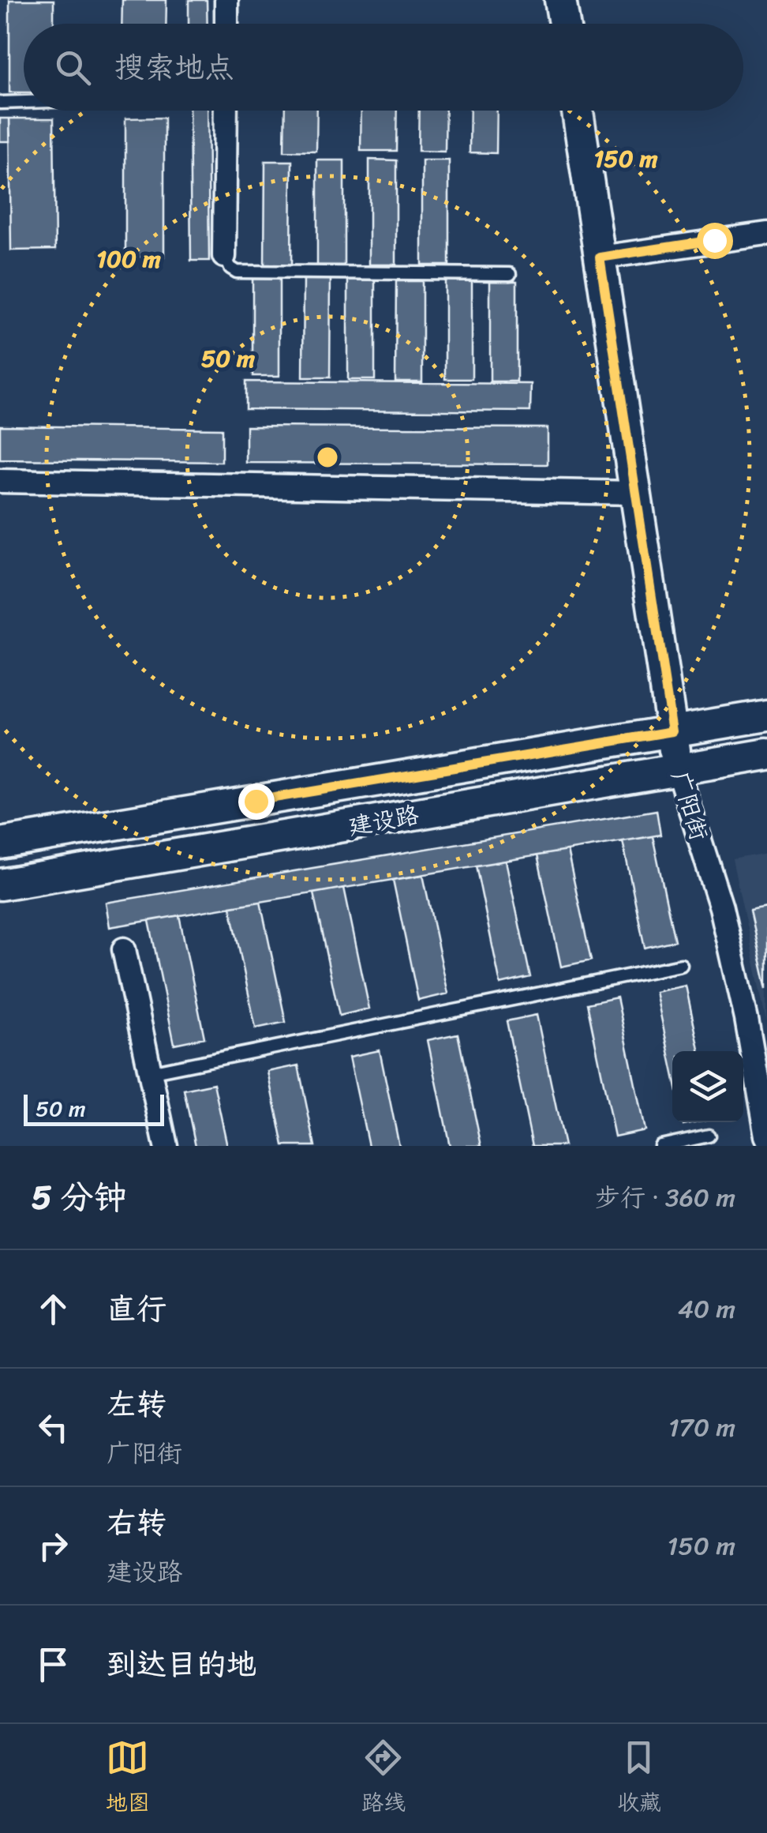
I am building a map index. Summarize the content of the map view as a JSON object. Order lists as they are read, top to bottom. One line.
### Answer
{"streets":{"street":["广阳街","建设路"]},"crossings":[["广阳街","建设路"]],"scale_bar":"50 m","page":{"search":"搜索地点","scale":"50 m","heading":["5 分钟","步行 · 360 m"],"list":[["直行","40 m"],["左转","广阳街","170 m"],["右转","建设路","150 m"],"到达目的地"],"nav":["地图","路线","收藏"]},"rings":["150 m","100 m","50 m"]}
